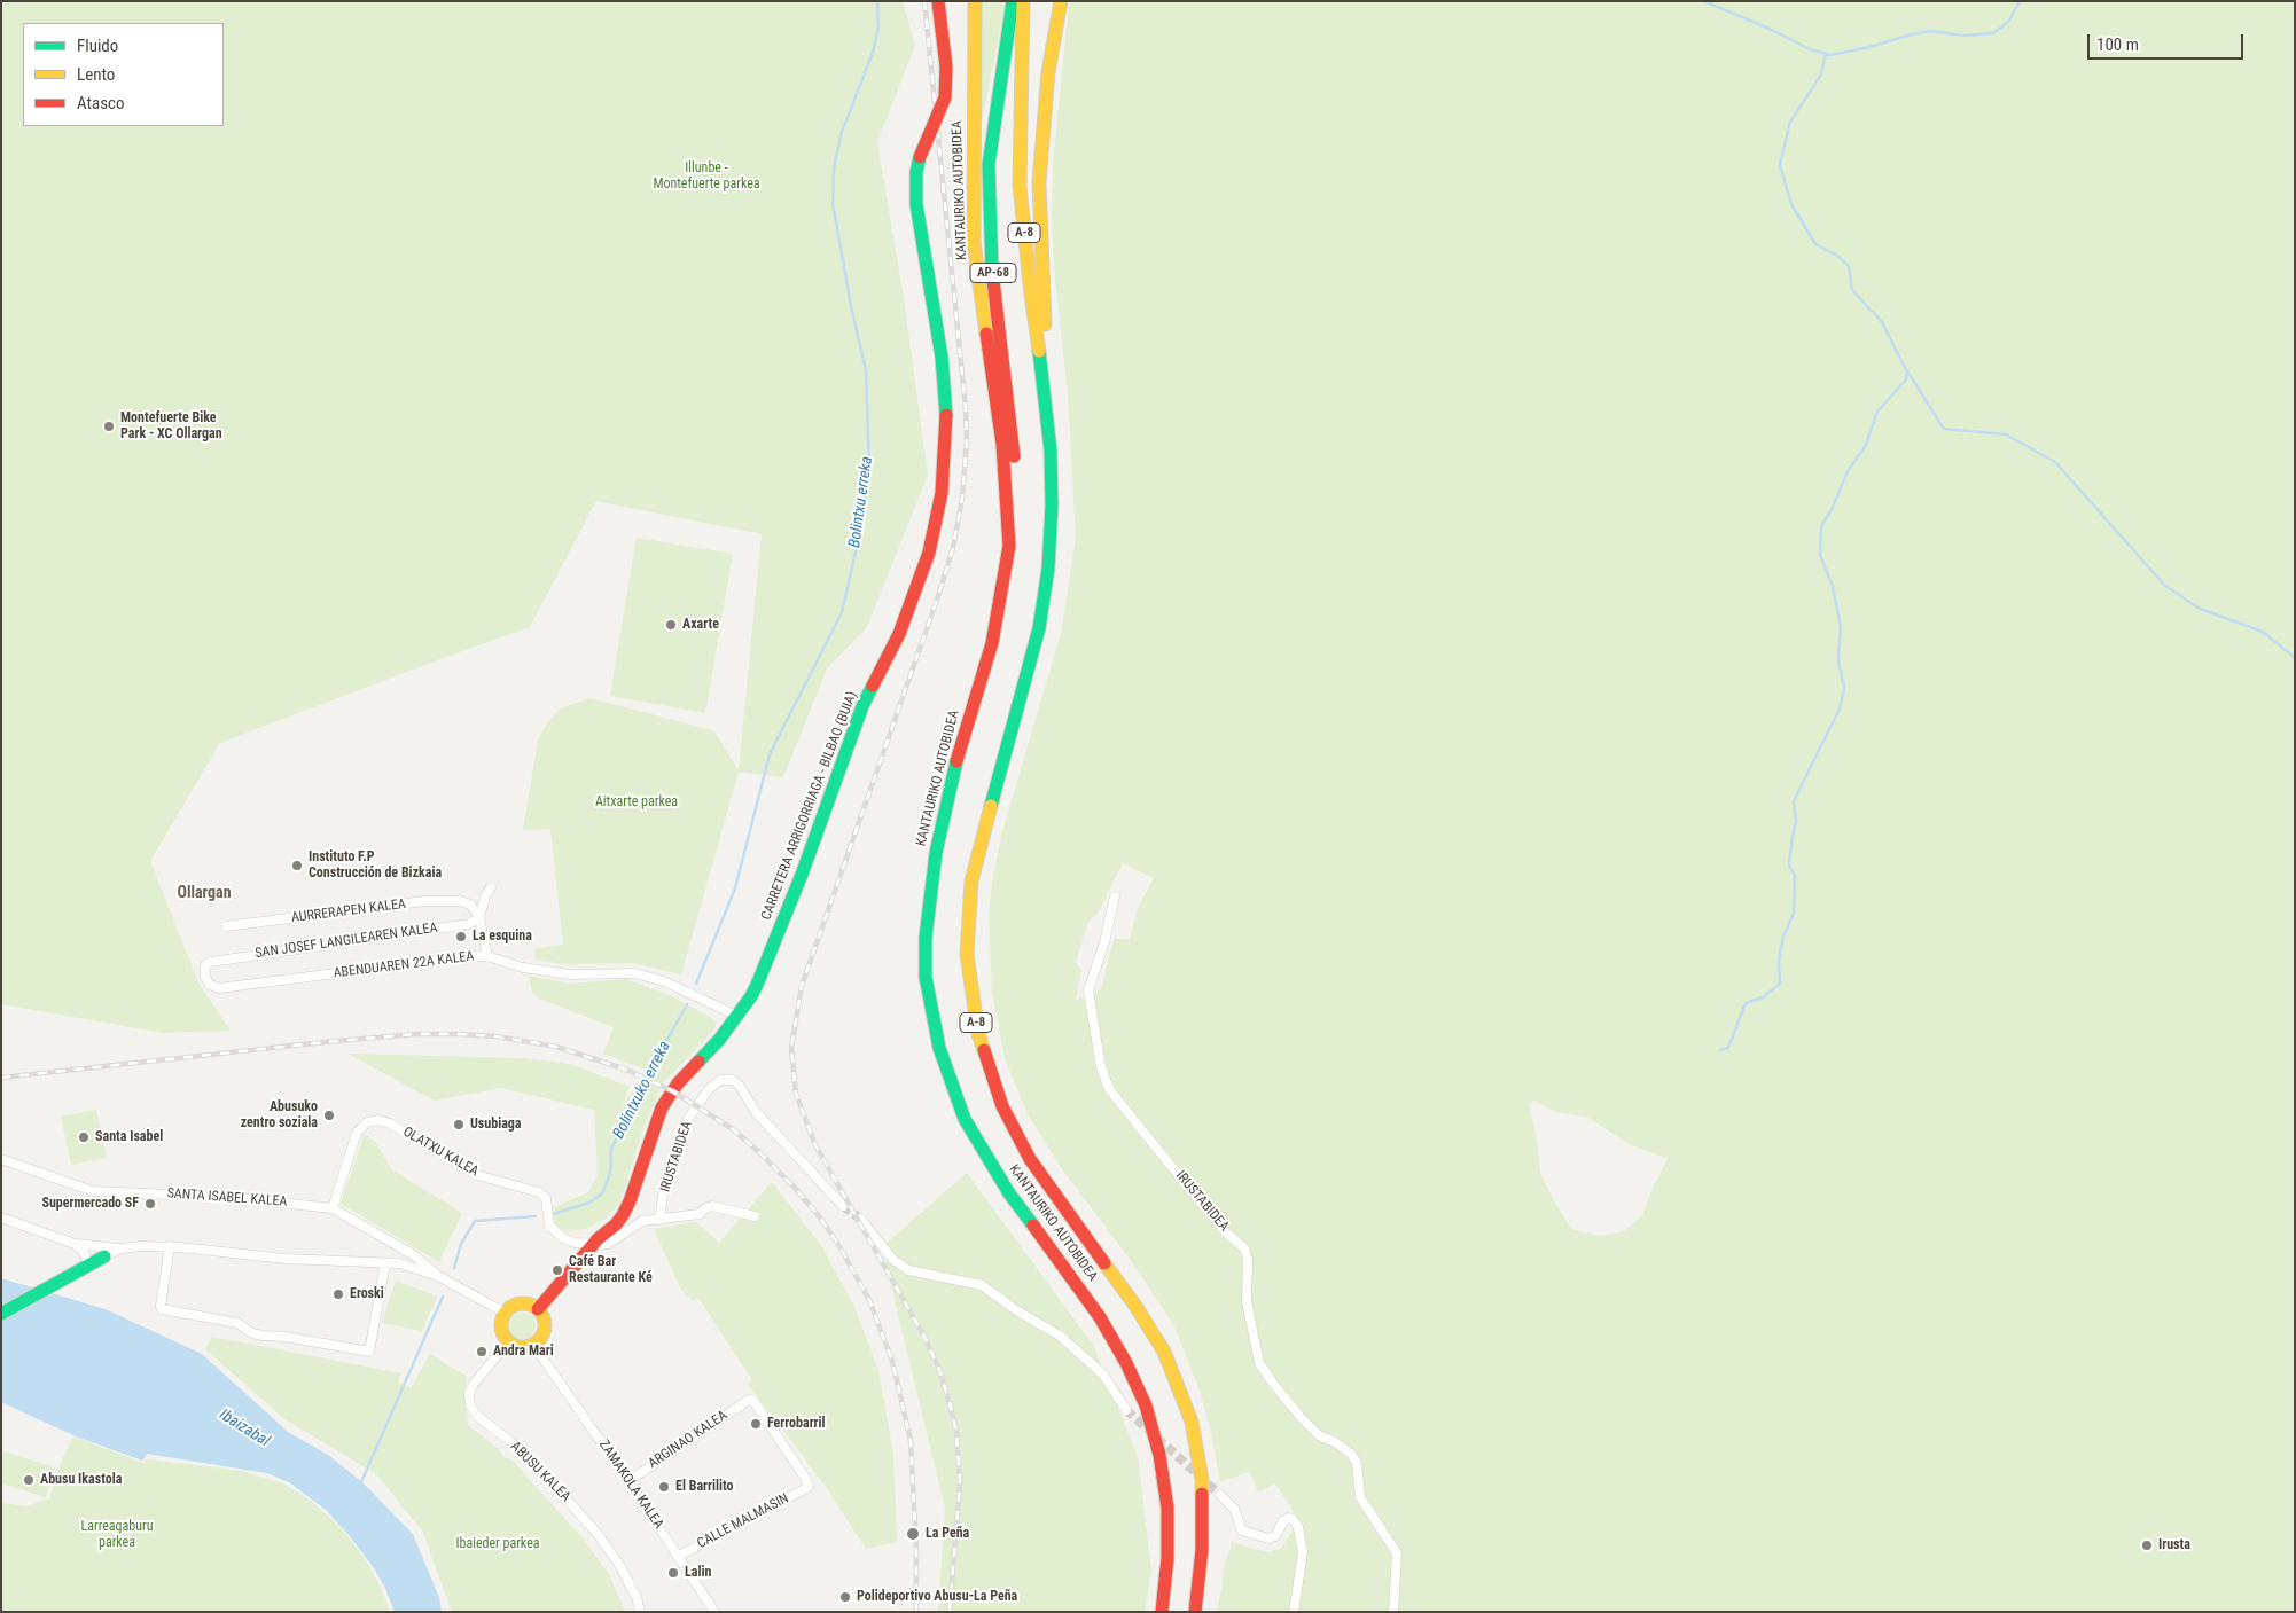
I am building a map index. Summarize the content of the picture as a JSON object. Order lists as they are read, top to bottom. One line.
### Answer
{"streets":{"main road":["KANTAURIKO AUTOBIDEA","A-8","AP-68","CARRETERA ARRIGORRIAGA - BILBAO (BUIA)"],"street":["AURRERAPEN KALEA","SAN JOSEF LANGILEAREN KALEA","ABENDUAREN 22A KALEA","OLATXU KALEA","IRUSTABIDEA","SANTA ISABEL KALEA","ARGINAO KALEA","ABUSU KALEA","ZAMAKOLA KALEA","CALLE MALMASIN"]},"crossings":[["KANTAURIKO AUTOBIDEA","AP-68"],["CARRETERA ARRIGORRIAGA - BILBAO (BUIA)","ABENDUAREN 22A KALEA"],["CARRETERA ARRIGORRIAGA - BILBAO (BUIA)","OLATXU KALEA"],["CARRETERA ARRIGORRIAGA - BILBAO (BUIA)","SANTA ISABEL KALEA"],["CARRETERA ARRIGORRIAGA - BILBAO (BUIA)","ABUSU KALEA"],["CARRETERA ARRIGORRIAGA - BILBAO (BUIA)","ZAMAKOLA KALEA"],["AURRERAPEN KALEA","SAN JOSEF LANGILEAREN KALEA"],["SAN JOSEF LANGILEAREN KALEA","ABENDUAREN 22A KALEA"],["OLATXU KALEA","SANTA ISABEL KALEA"],["SANTA ISABEL KALEA","ABUSU KALEA"],["SANTA ISABEL KALEA","ZAMAKOLA KALEA"],["ARGINAO KALEA","ZAMAKOLA KALEA"],["ARGINAO KALEA","CALLE MALMASIN"],["ABUSU KALEA","ZAMAKOLA KALEA"],["ZAMAKOLA KALEA","CALLE MALMASIN"]],"districts":["Ollargan"],"water":["Bolintxu erreka","Bolintxuko erreka","Ibaizabal"],"parks":["Illunbe - Montefuerte parkea","Aitxarte parkea","Larreagaburu parkea","Ibaieder parkea"],"places":["Montefuerte Bike Park - XC Ollargan","Axarte","Instituto F.P Construcción de Bizkaia","La esquina","Abusuko zentro soziala","Usubiaga","Santa Isabel","Supermercado SF","Café Bar Restaurante Ké","Eroski","Andra Mari","Ferrobarril","Abusu Ikastola","El Barrilito","La Peña","Irusta","Lalin","Polideportivo Abusu-La Peña"],"legend":["Fluido","Lento","Atasco"],"scale_bar":"100 m"}
